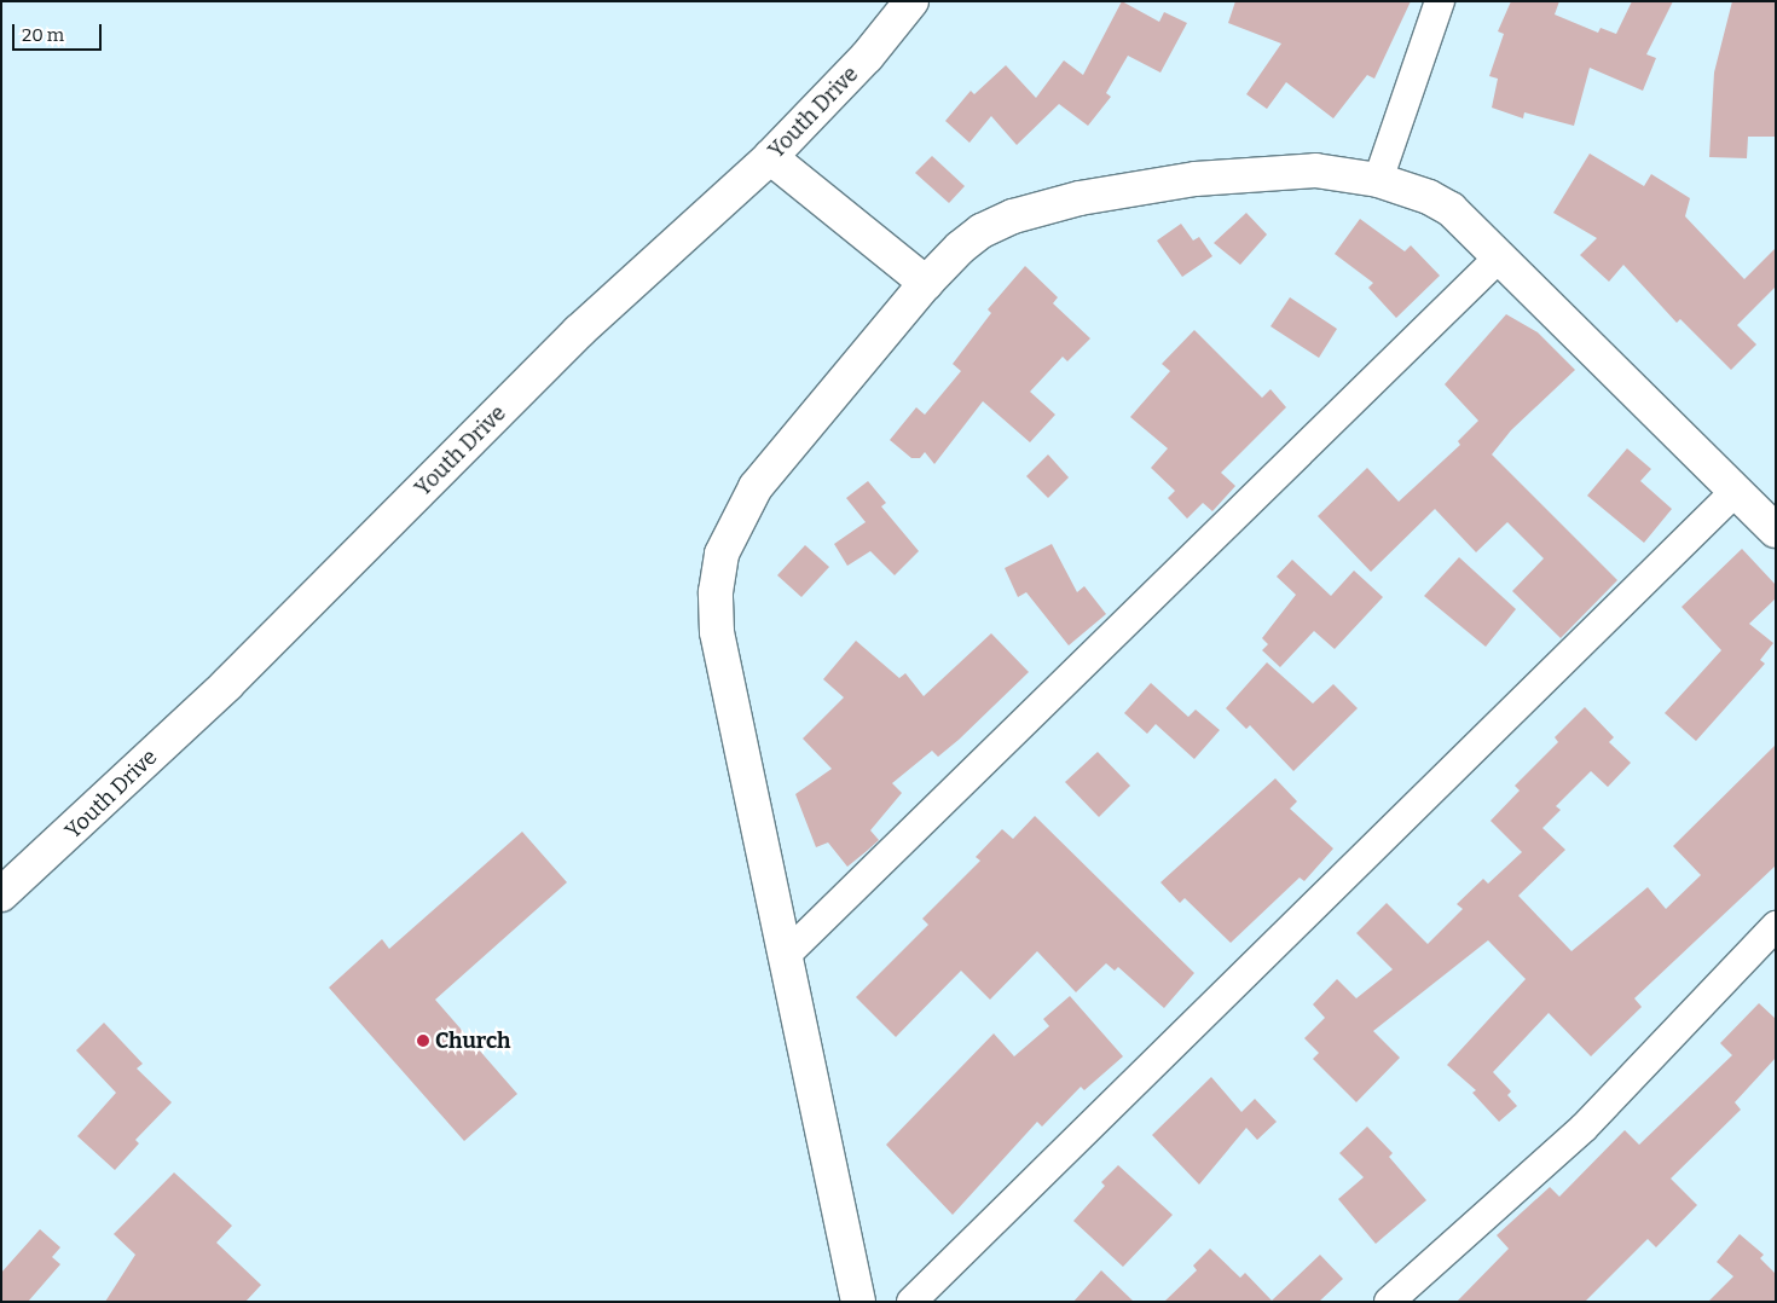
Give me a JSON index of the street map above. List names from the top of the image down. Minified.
{"streets":{"street":["Youth Drive"]},"places":["Church"],"scale_bar":"20 m"}
